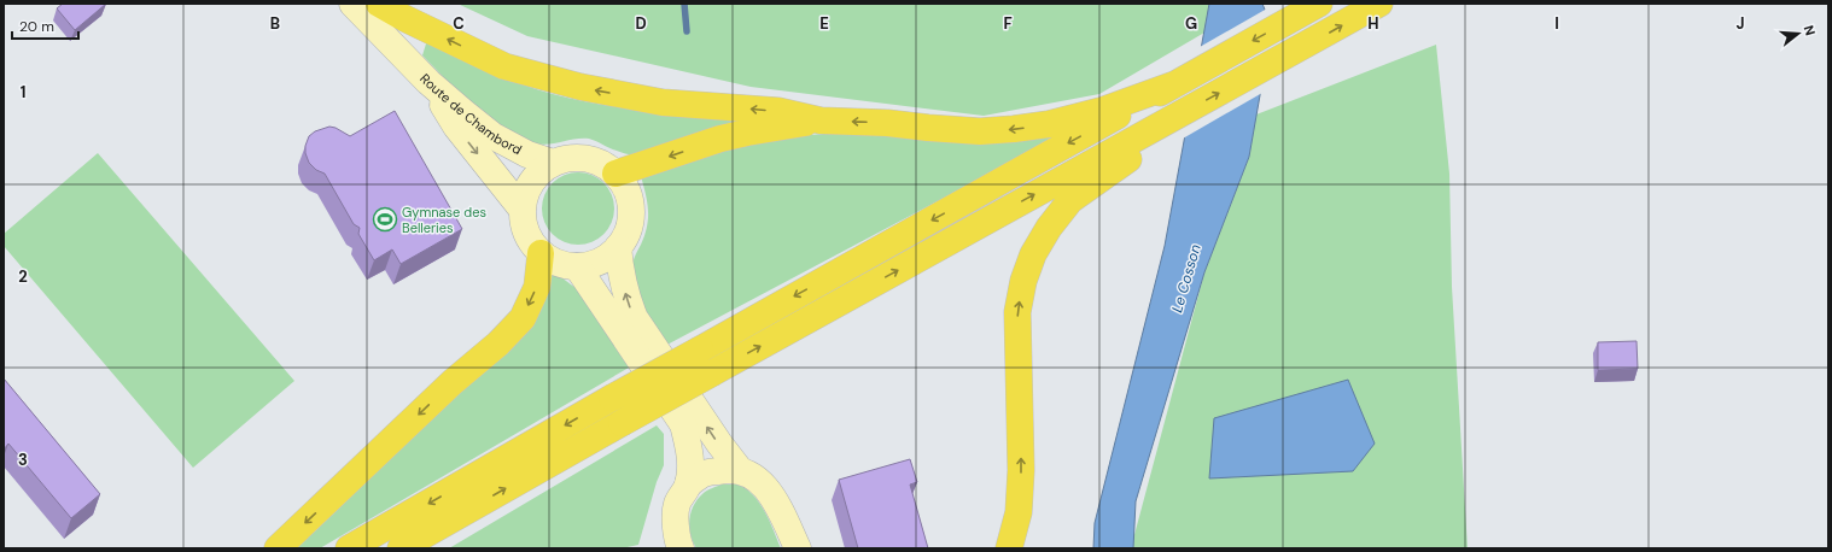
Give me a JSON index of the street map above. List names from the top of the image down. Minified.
{"streets":{"main road":["Route de Chambord"]},"water":["Le Cosson"],"places":{"sports":["Gymnase des Belleries"]},"scale_bar":"20 m","north":"right","grid":{"columns":["B","C","D","E","F","G","H","I","J"],"rows":["1","2","3"]}}
